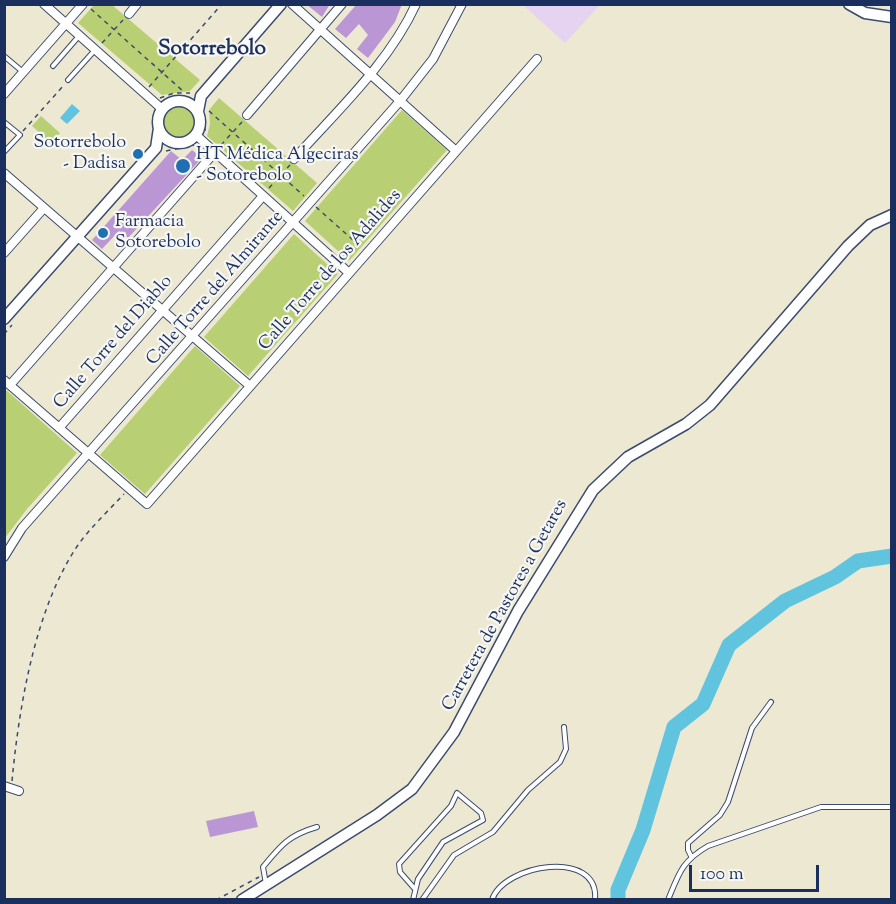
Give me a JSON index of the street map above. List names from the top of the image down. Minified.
{"streets":{"main road":["Carretera de Pastores a Getares"],"street":["Calle Torre de los Adalides","Calle Torre del Almirante","Calle Torre del Diablo"]},"districts":["Sotorrebolo"],"places":["Sotorrebolo - Dadisa","HT Médica Algeciras - Sotorebolo","Farmacia Sotorebolo"],"scale_bar":"100 m"}
